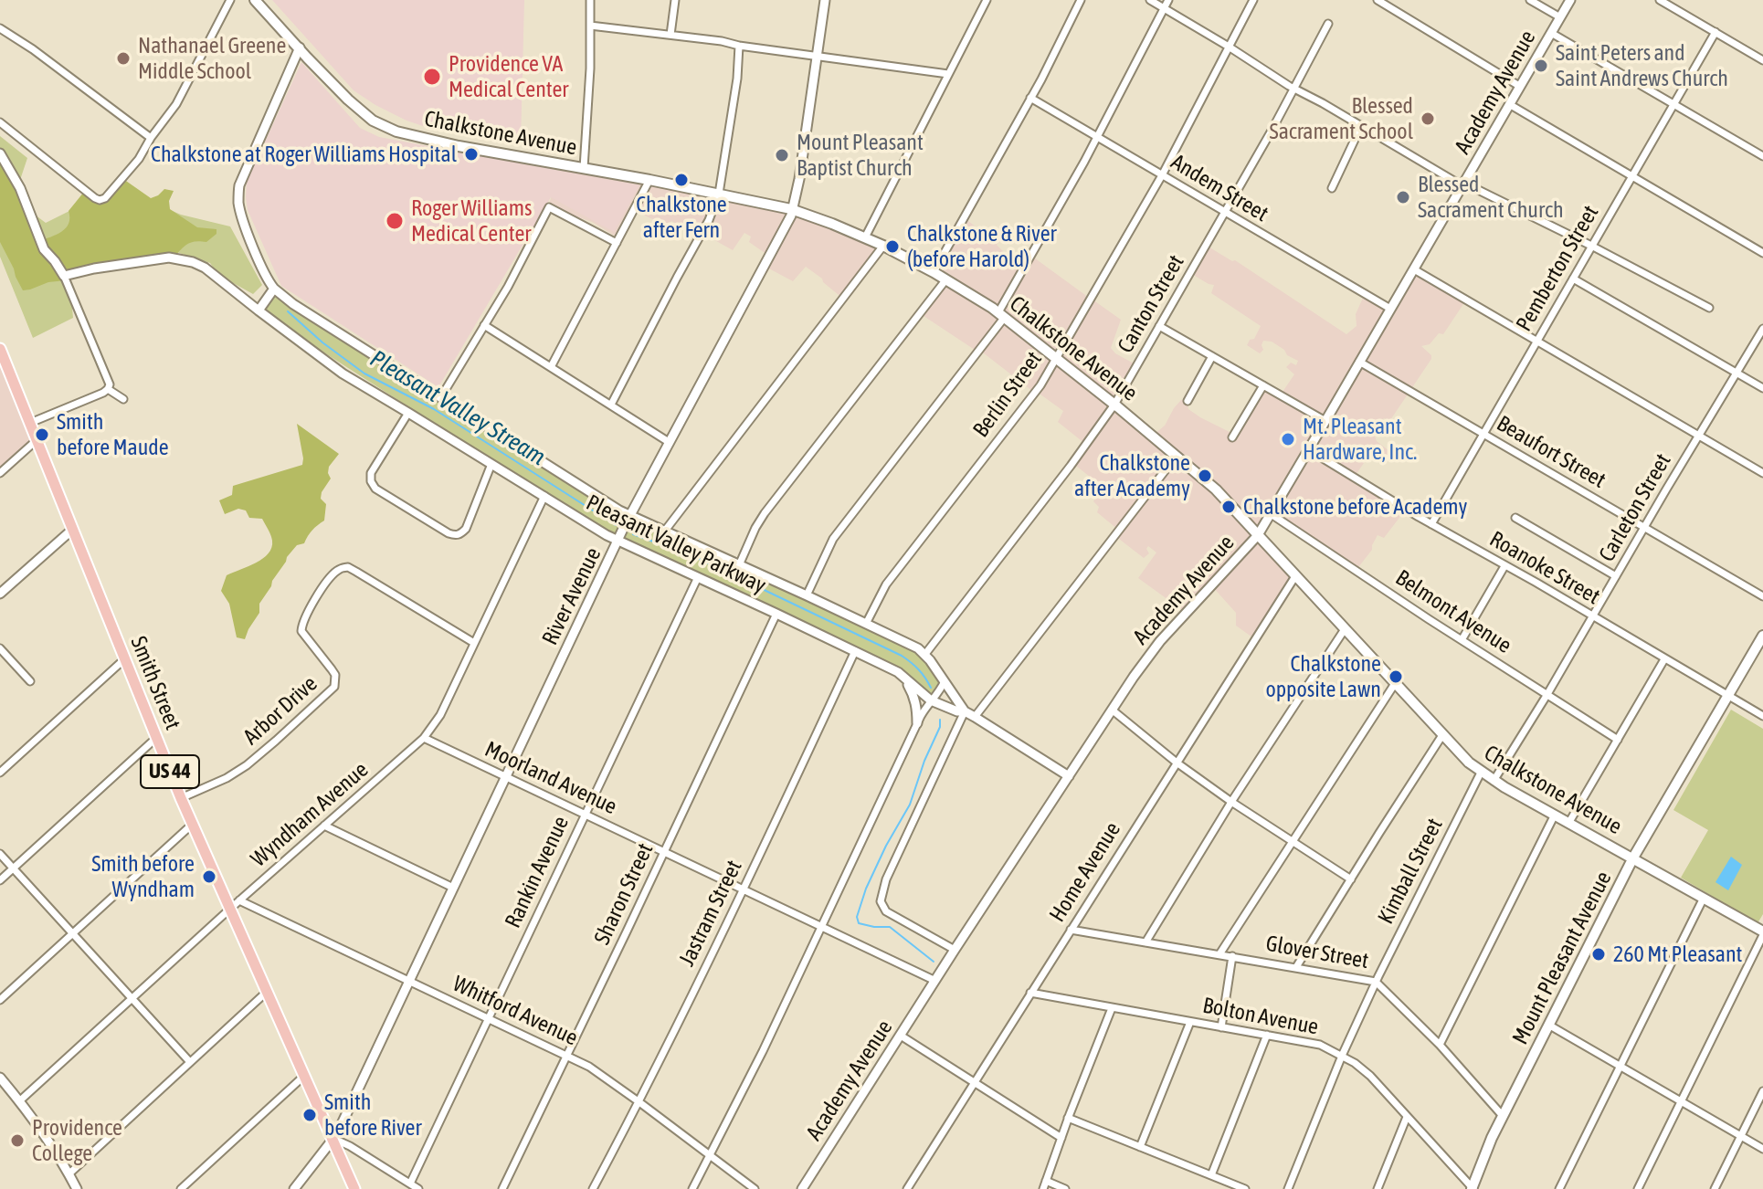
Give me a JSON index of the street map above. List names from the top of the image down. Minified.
{"streets":{"main road":["Chalkstone Avenue","Smith Street","US 44","Mount Pleasant Avenue"],"street":["Academy Avenue","Andem Street","Pemberton Street","Canton Street","Berlin Street","Beaufort Street","Carleton Street","Pleasant Valley Parkway","Roanoke Street","River Avenue","Belmont Avenue","Arbor Drive","Moorland Avenue","Wyndham Avenue","Kimball Street","Rankin Avenue","Home Avenue","Sharon Street","Jastram Street","Glover Street","Whitford Avenue","Bolton Avenue"]},"crossings":[["Academy Avenue","Chalkstone Avenue"],["Academy Avenue","Andem Street"],["Academy Avenue","Beaufort Street"],["Academy Avenue","Roanoke Street"],["Academy Avenue","Belmont Avenue"],["Chalkstone Avenue","Canton Street"],["Chalkstone Avenue","Berlin Street"],["Chalkstone Avenue","Carleton Street"],["Chalkstone Avenue","River Avenue"],["Chalkstone Avenue","Kimball Street"],["Chalkstone Avenue","Home Avenue"],["Chalkstone Avenue","Mount Pleasant Avenue"],["Andem Street","Canton Street"],["Andem Street","Berlin Street"],["Pemberton Street","Beaufort Street"],["Pemberton Street","Roanoke Street"],["Canton Street","Pleasant Valley Parkway"],["Berlin Street","Pleasant Valley Parkway"],["Beaufort Street","Carleton Street"],["Carleton Street","Roanoke Street"],["Carleton Street","Belmont Avenue"],["Pleasant Valley Parkway","River Avenue"],["Pleasant Valley Parkway","Wyndham Avenue"],["Pleasant Valley Parkway","Rankin Avenue"],["Pleasant Valley Parkway","Sharon Street"],["Pleasant Valley Parkway","Jastram Street"],["Roanoke Street","Mount Pleasant Avenue"],["River Avenue","Smith Street"],["River Avenue","Moorland Avenue"],["River Avenue","Whitford Avenue"],["Smith Street","Arbor Drive"],["Smith Street","Wyndham Avenue"],["Arbor Drive","Wyndham Avenue"],["Moorland Avenue","Wyndham Avenue"],["Moorland Avenue","Rankin Avenue"],["Moorland Avenue","Sharon Street"],["Moorland Avenue","Jastram Street"],["Wyndham Avenue","Whitford Avenue"],["Kimball Street","Glover Street"],["Kimball Street","Bolton Avenue"],["Rankin Avenue","Whitford Avenue"],["Home Avenue","Glover Street"],["Home Avenue","Bolton Avenue"],["Sharon Street","Whitford Avenue"],["Jastram Street","Whitford Avenue"],["Glover Street","Mount Pleasant Avenue"],["Mount Pleasant Avenue","Bolton Avenue"]],"water":["Pleasant Valley Stream"],"places":["Nathanael Greene Middle School","Saint Peters and Saint Andrews Church","Providence VA Medical Center","Blessed Sacrament School","Chalkstone at Roger Williams Hospital","Mount Pleasant Baptist Church","Chalkstone after Fern","Blessed Sacrament Church","Roger Williams Medical Center","Chalkstone & River (before Harold)","Smith before Maude","Mt. Pleasant Hardware, Inc.","Chalkstone after Academy","Chalkstone before Academy","Chalkstone opposite Lawn","Smith before Wyndham","260 Mt Pleasant","Smith before River","Providence College"]}
